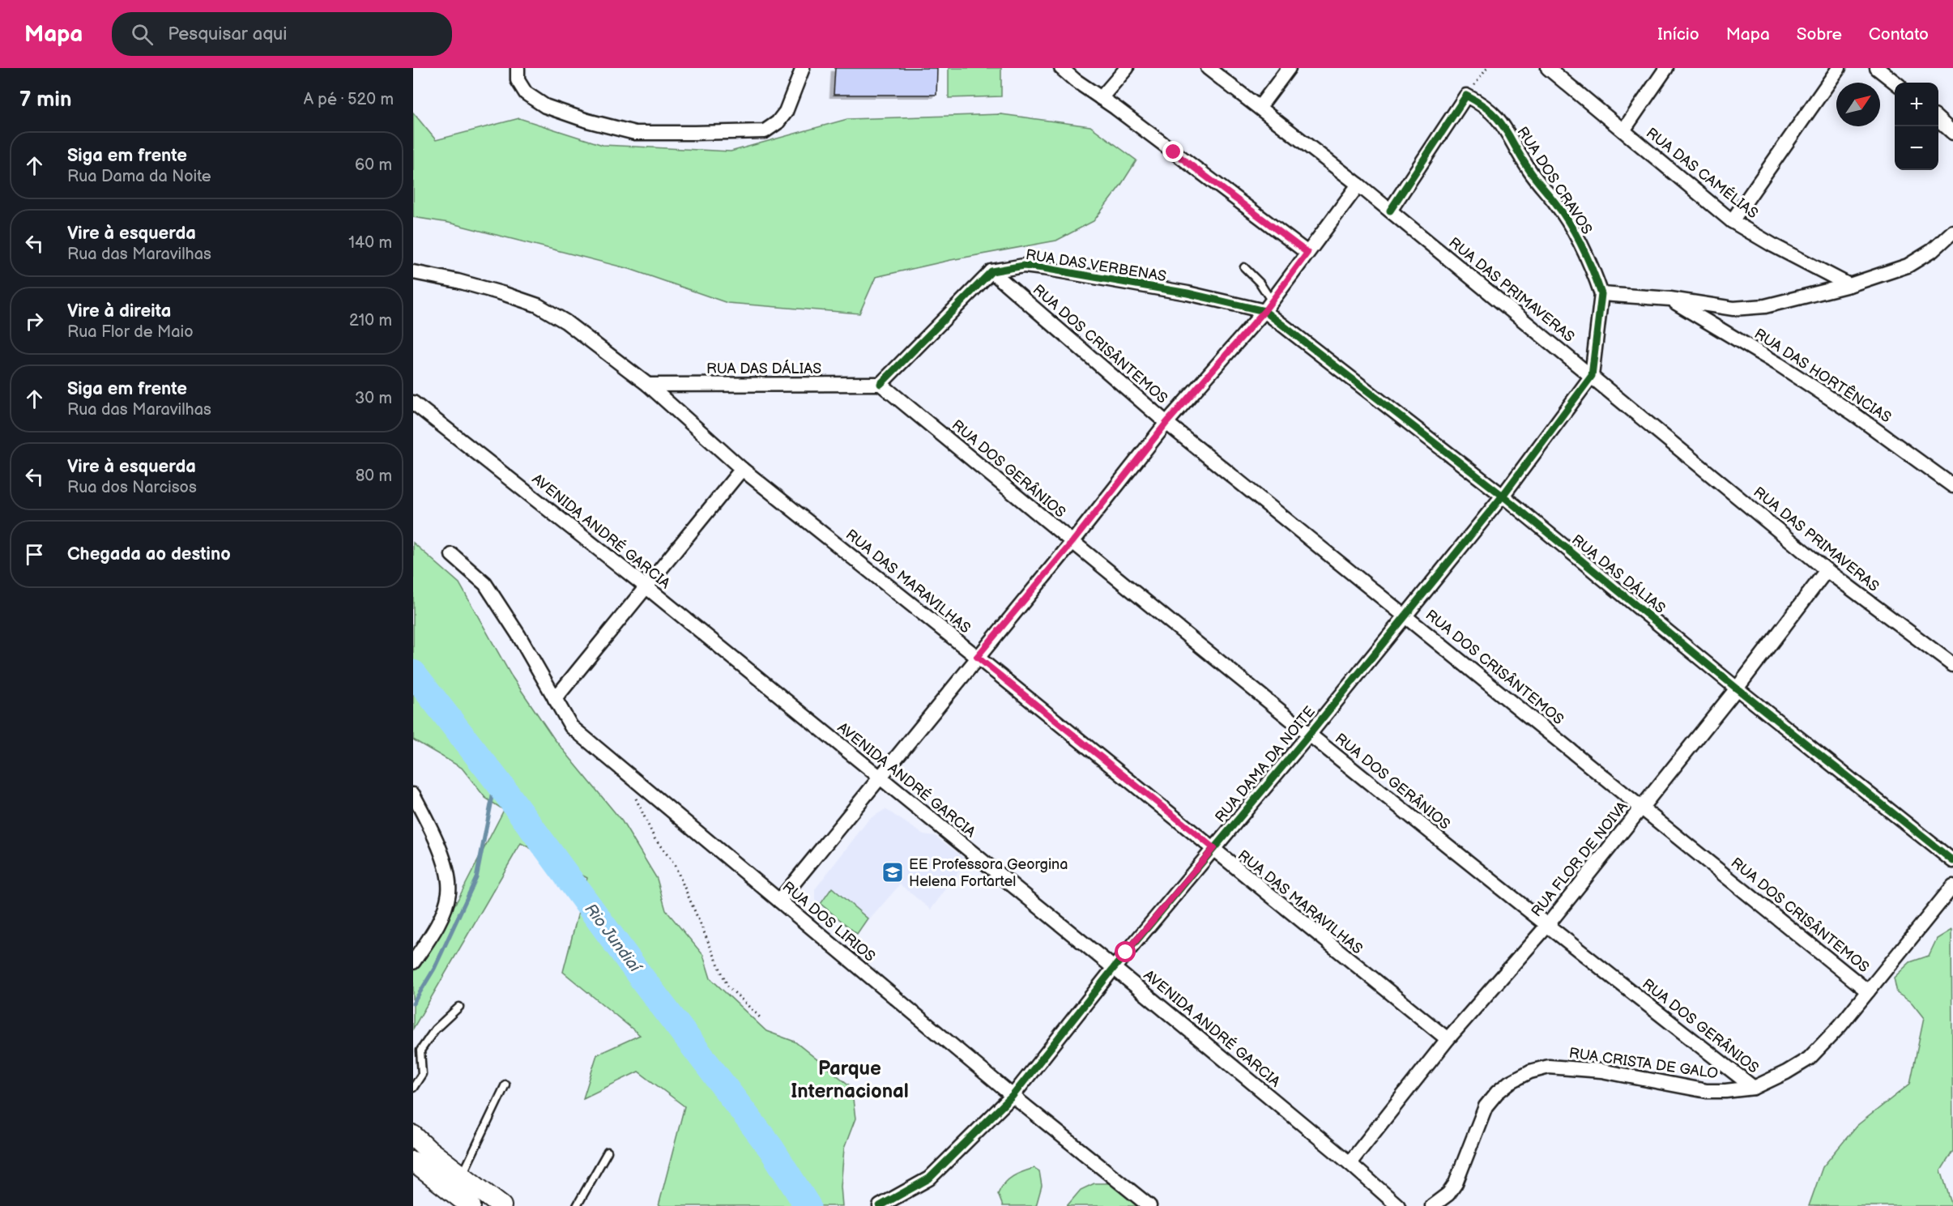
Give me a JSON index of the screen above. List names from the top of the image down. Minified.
{"streets":{"street":["RUA DAS CAMÉLIAS","RUA DOS CRAVOS","RUA DAS VERBENAS","RUA DAS PRIMAVERAS","RUA DOS CRISÂNTEMOS","RUA DAS DÁLIAS","RUA DAS HORTÊNCIAS","RUA DOS GERÂNIOS","AVENIDA ANDRÉ GARCIA","RUA DAS MARAVILHAS","RUA DAMA DA NOITE","RUA FLOR DE NOIVA","RUA DOS LIRIOS","RUA CRISTA DE GALO"]},"crossings":[["RUA DOS CRAVOS","RUA DAMA DA NOITE"],["RUA DAS VERBENAS","RUA DOS CRISÂNTEMOS"],["RUA DAS VERBENAS","RUA DAS DÁLIAS"],["RUA DAS PRIMAVERAS","RUA DAMA DA NOITE"],["RUA DAS PRIMAVERAS","RUA FLOR DE NOIVA"],["RUA DOS CRISÂNTEMOS","RUA DAMA DA NOITE"],["RUA DOS CRISÂNTEMOS","RUA FLOR DE NOIVA"],["RUA DOS CRISÂNTEMOS","RUA CRISTA DE GALO"],["RUA DAS DÁLIAS","RUA DOS GERÂNIOS"],["RUA DAS DÁLIAS","RUA DAS MARAVILHAS"],["RUA DAS DÁLIAS","RUA DAMA DA NOITE"],["RUA DAS DÁLIAS","RUA FLOR DE NOIVA"],["RUA DOS GERÂNIOS","RUA DAMA DA NOITE"],["RUA DOS GERÂNIOS","RUA FLOR DE NOIVA"],["RUA DOS GERÂNIOS","RUA CRISTA DE GALO"],["AVENIDA ANDRÉ GARCIA","RUA DAMA DA NOITE"],["AVENIDA ANDRÉ GARCIA","RUA FLOR DE NOIVA"],["RUA DAS MARAVILHAS","RUA DAMA DA NOITE"],["RUA DAS MARAVILHAS","RUA FLOR DE NOIVA"],["RUA DAMA DA NOITE","RUA DOS LIRIOS"]],"districts":["Parque Internacional"],"water":["Rio Jundiaí"],"places":{"school or university":["EE Professora Georgina Helena Fortartel"]},"north":"top right","page":{"header":"Mapa","search":"Pesquisar aqui","nav":["Início","Mapa","Sobre","Contato"],"heading":["7 min","A pé · 520 m"],"map_buttons":["+","−"],"list":[["Siga em frente","Rua Dama da Noite","60 m"],["Vire à esquerda","Rua das Maravilhas","140 m"],["Vire à direita","Rua Flor de Maio","210 m"],["Siga em frente","Rua das Maravilhas","30 m"],["Vire à esquerda","Rua dos Narcisos","80 m"],"Chegada ao destino"]}}
